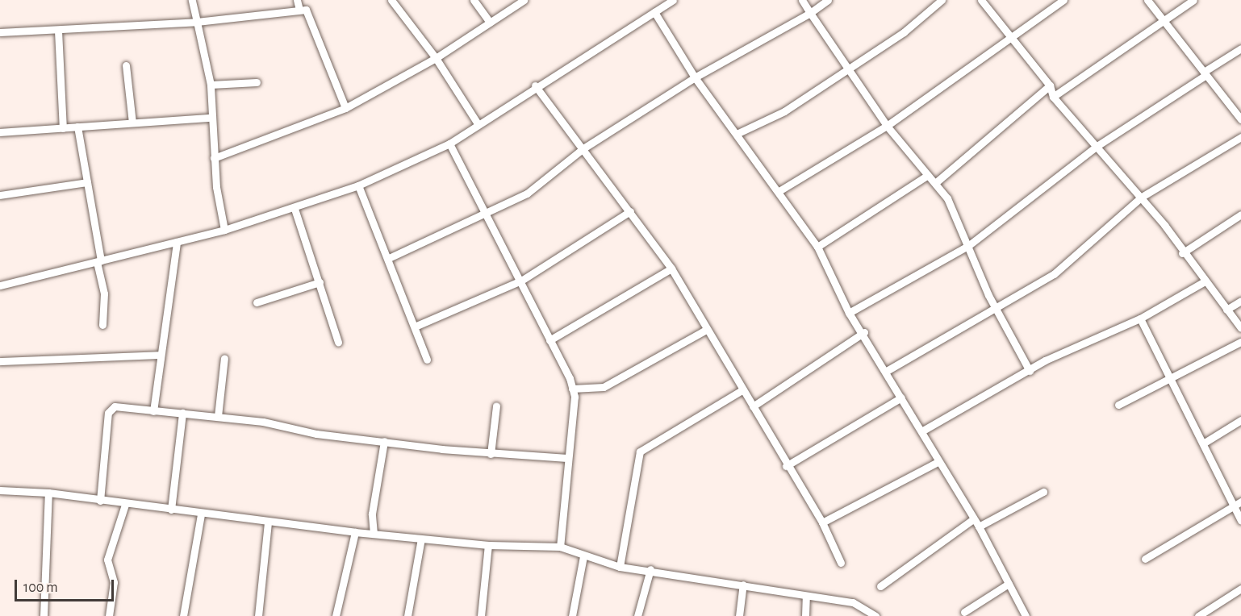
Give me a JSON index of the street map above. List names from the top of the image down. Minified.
{"scale_bar":"100 m"}
